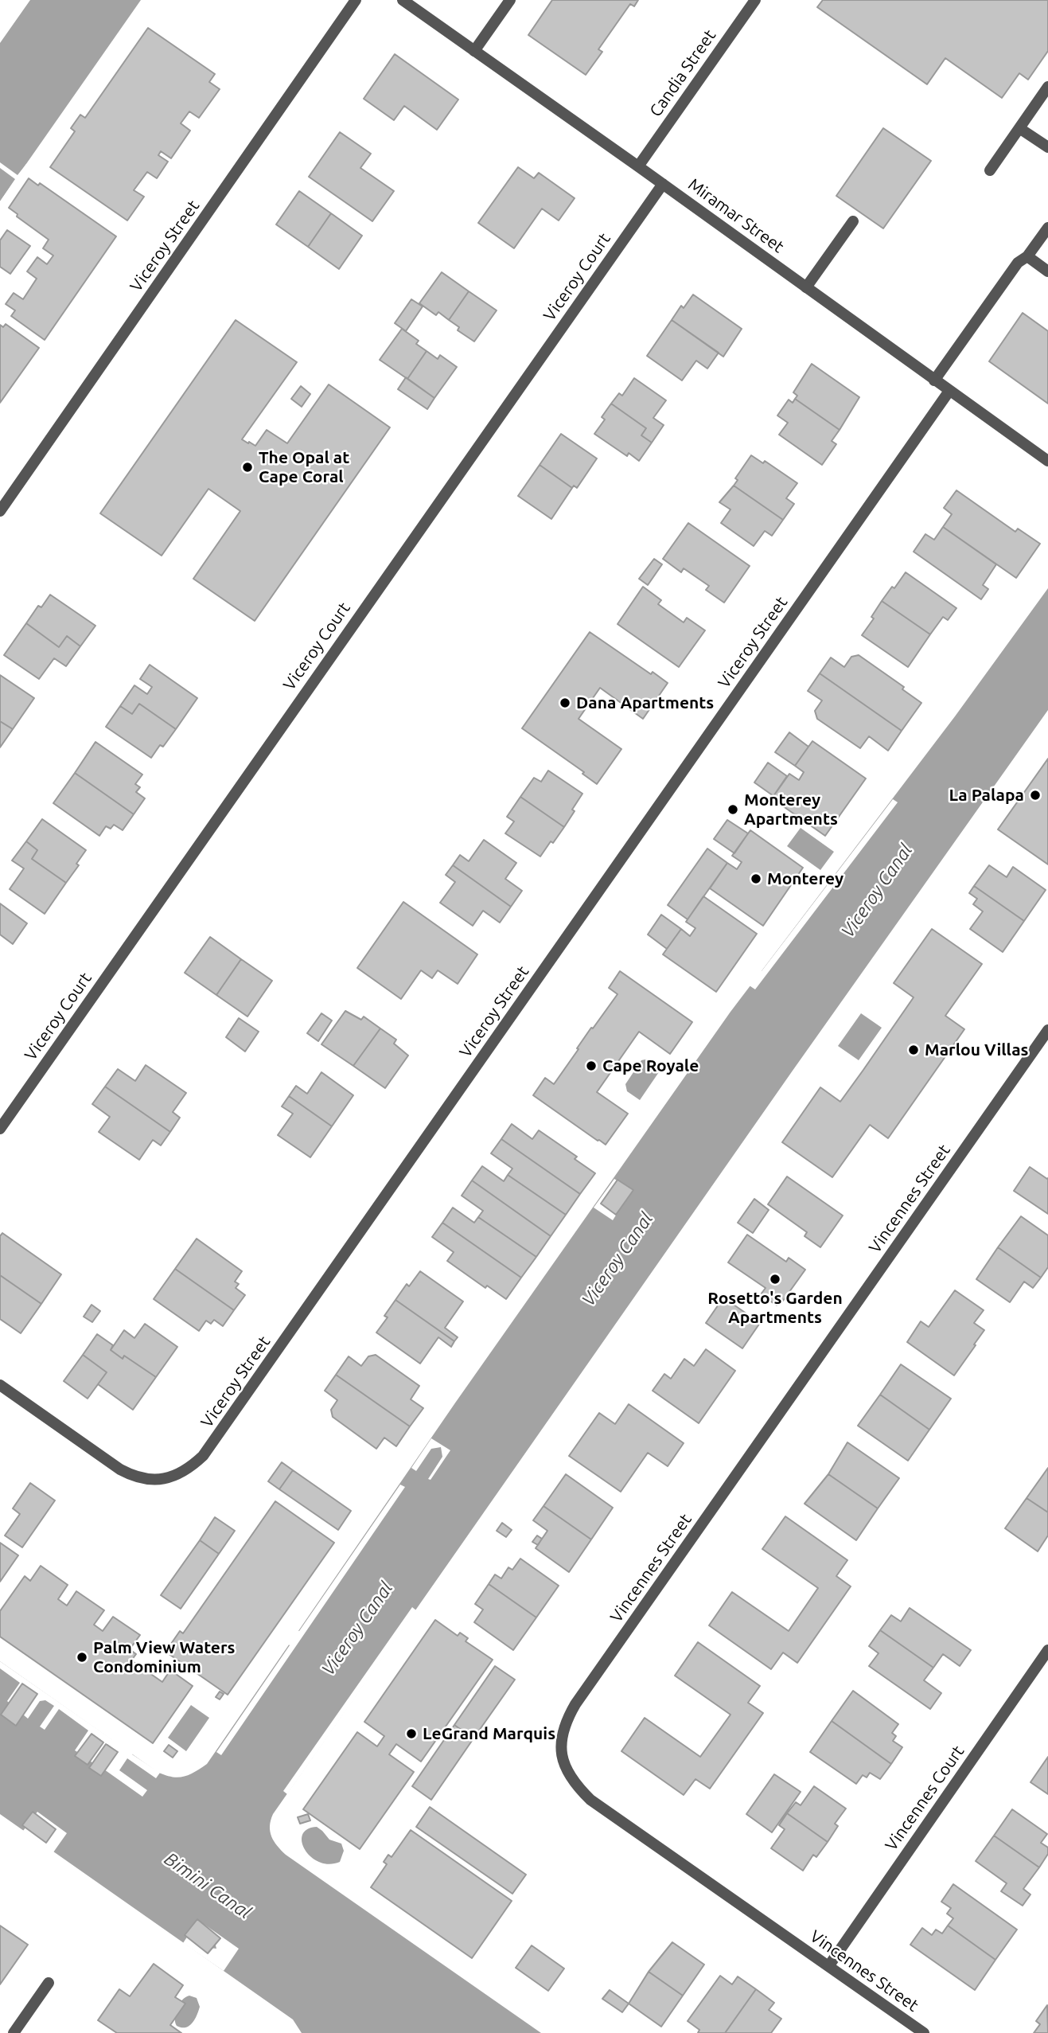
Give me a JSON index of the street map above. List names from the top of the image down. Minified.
{"streets":{"street":["Candia Street","Miramar Street","Viceroy Street","Viceroy Court","Vincennes Street","Vincennes Court"]},"crossings":[["Candia Street","Miramar Street"],["Miramar Street","Viceroy Street"],["Miramar Street","Viceroy Court"],["Vincennes Street","Vincennes Court"]],"water":["Viceroy Canal","Bimini Canal"],"places":["The Opal at Cape Coral","Dana Apartments","La Palapa","Monterey Apartments","Monterey","Marlou Villas","Cape Royale","Rosetto's Garden Apartments","Palm View Waters Condominium","LeGrand Marquis"]}
